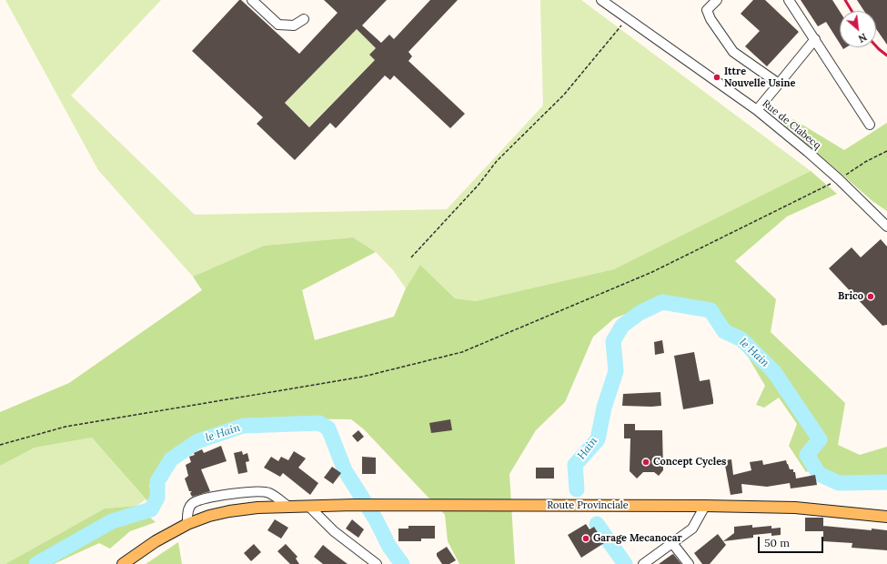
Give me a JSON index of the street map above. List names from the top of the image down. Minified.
{"streets":{"main road":["Route Provinciale"],"street":["Rue de Clabecq"]},"water":["le Hain","Hain"],"places":["Ittre Nouvelle Usine","Brico","Concept Cycles","Garage Mecanocar"],"scale_bar":"50 m","north":"bottom right"}
